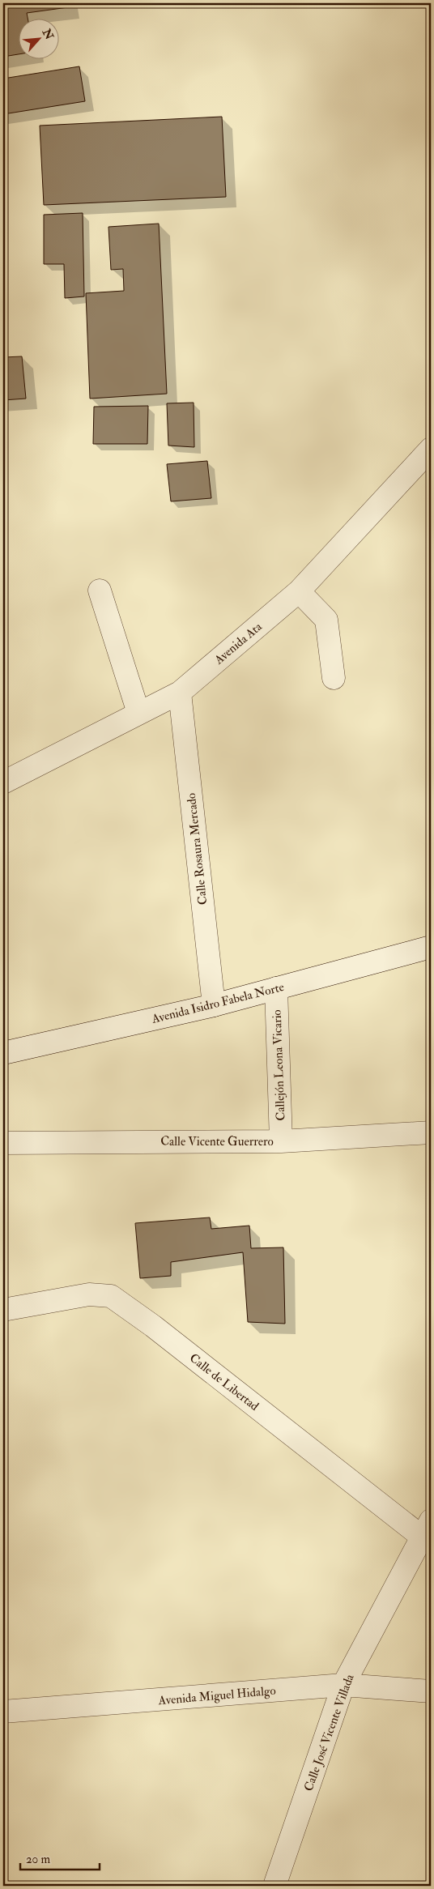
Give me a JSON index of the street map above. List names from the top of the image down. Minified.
{"streets":{"street":["Avenida Ata","Calle Rosaura Mercado","Avenida Isidro Fabela Norte","Callejón Leona Vicario","Calle Vicente Guerrero","Calle de Libertad","Avenida Miguel Hidalgo","Calle José Vicente Villada"]},"crossings":[["Avenida Ata","Calle Rosaura Mercado"],["Calle Rosaura Mercado","Avenida Isidro Fabela Norte"],["Avenida Isidro Fabela Norte","Callejón Leona Vicario"],["Callejón Leona Vicario","Calle Vicente Guerrero"],["Calle de Libertad","Calle José Vicente Villada"],["Avenida Miguel Hidalgo","Calle José Vicente Villada"]],"scale_bar":"20 m","north":"top right"}
